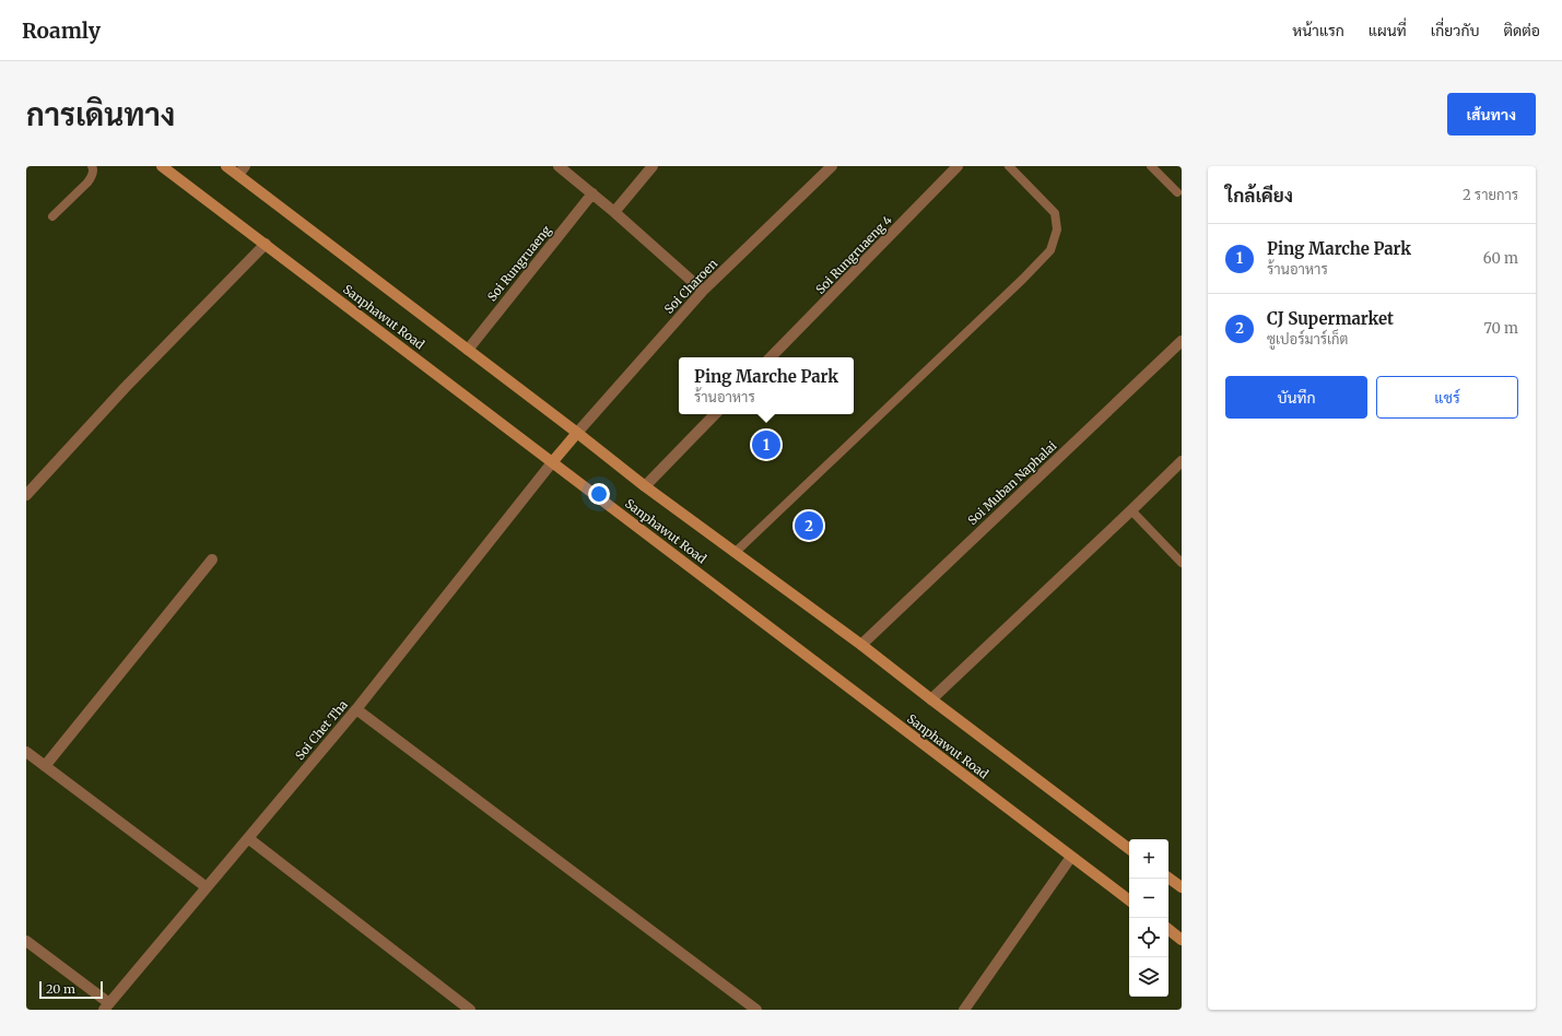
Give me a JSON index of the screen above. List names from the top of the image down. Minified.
{"streets":{"main road":["Sanphawut Road"],"street":["Soi Rungruaeng 4","Soi Rungruaeng","Soi Charoen","Soi Muban Naphalai","Soi Chet Tha"]},"crossings":[["Soi Rungruaeng","Sanphawut Road"],["Soi Charoen","Sanphawut Road"],["Sanphawut Road","Soi Muban Naphalai"],["Sanphawut Road","Soi Chet Tha"]],"scale_bar":"20 m","page":{"header":"Roamly","nav":["หน้าแรก","แผนที่","เกี่ยวกับ","ติดต่อ"],"title":"การเดินทาง","buttons":["เส้นทาง",["บันทึก","แชร์"]],"heading":["ใกล้เคียง","2 รายการ"],"list":[{"mark":"1","name":"Ping Marche Park","note":"ร้านอาหาร","value":"60 m"},{"mark":"2","name":"CJ Supermarket","note":"ซูเปอร์มาร์เก็ต","value":"70 m"}],"popup":["Ping Marche Park","ร้านอาหาร"],"pins":["1","2"],"map_buttons":["+","−"],"scale":"20 m"}}
